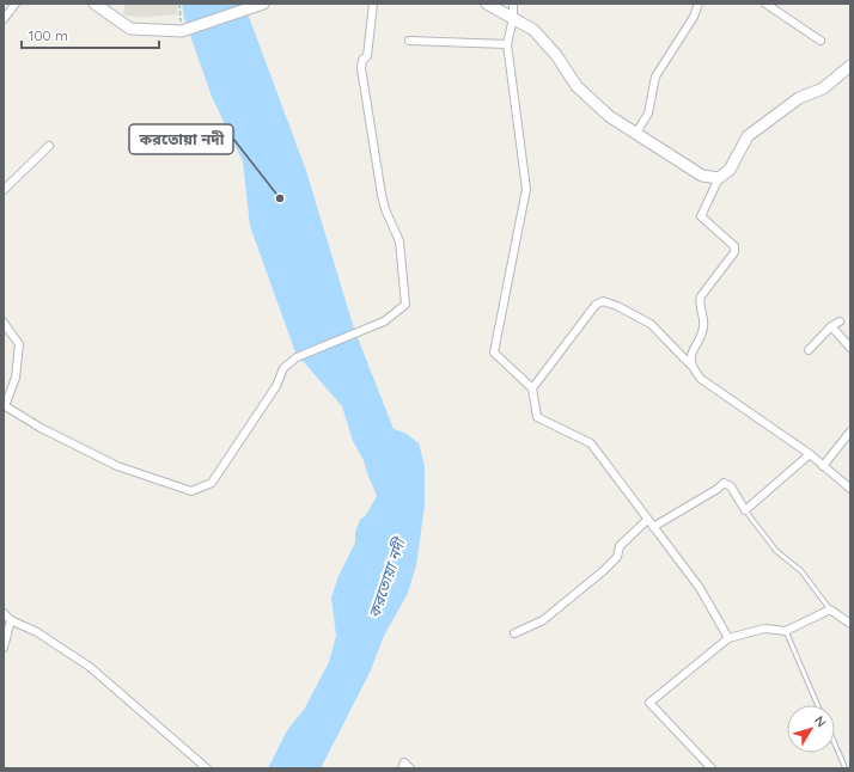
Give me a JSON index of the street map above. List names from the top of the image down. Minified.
{"water":["করতোয়া নদী"],"places":["করতোয়া নদী"],"scale_bar":"100 m","north":"top right"}
